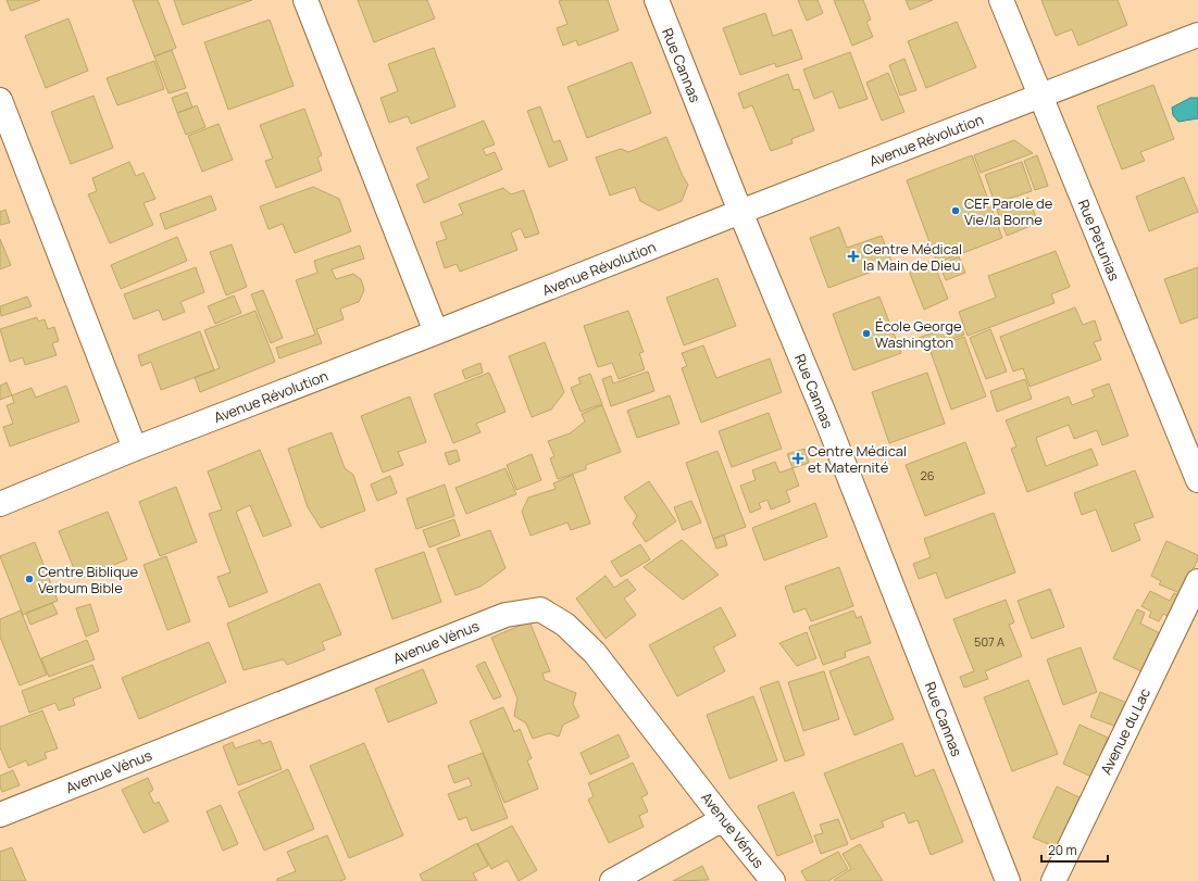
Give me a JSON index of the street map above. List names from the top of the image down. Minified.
{"streets":{"street":["Rue Cannas","Avenue Révolution","Rue Petunias","Avenue Vénus","Avenue du Lac"]},"crossings":[["Rue Cannas","Avenue Révolution"],["Avenue Révolution","Rue Petunias"]],"places":{"other":["CEF Parole de Vie/la Borne","École George Washington","Centre Biblique Verbum Bible"],"health":["Centre Médical la Main de Dieu","Centre Médical et Maternité"]},"house_numbers":["26","507 A"],"scale_bar":"20 m"}
